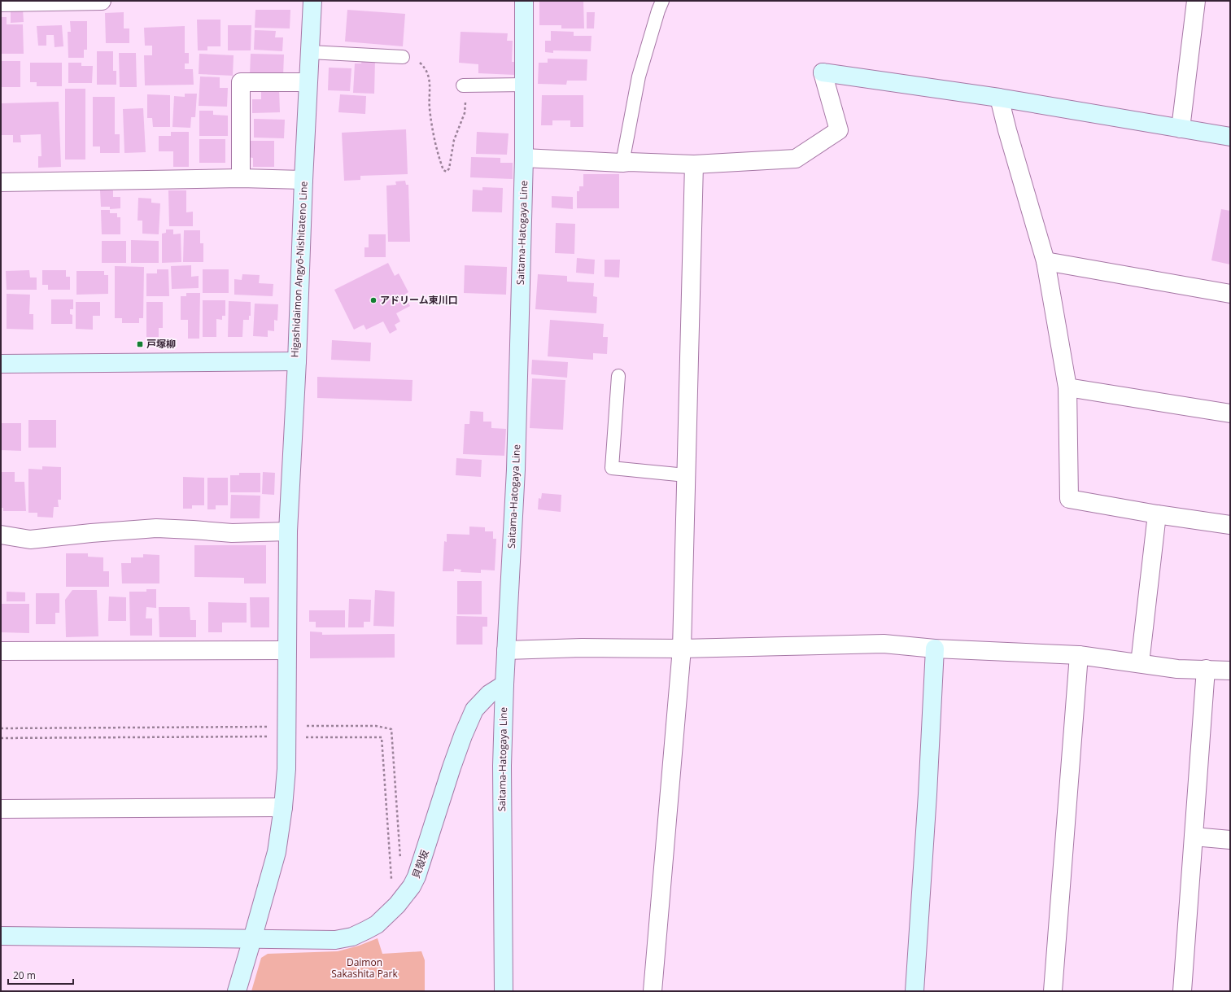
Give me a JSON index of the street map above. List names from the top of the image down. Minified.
{"streets":{"street":["Saitama-Hatogaya Line","Higashidaimon Angyō-Nishitateno Line","貝殻坂"]},"crossings":[["Saitama-Hatogaya Line","貝殻坂"]],"parks":["Daimon Sakashita Park"],"places":{"other":["アドリーム東川口"],"transit":["戸塚柳"]},"scale_bar":"20 m"}
